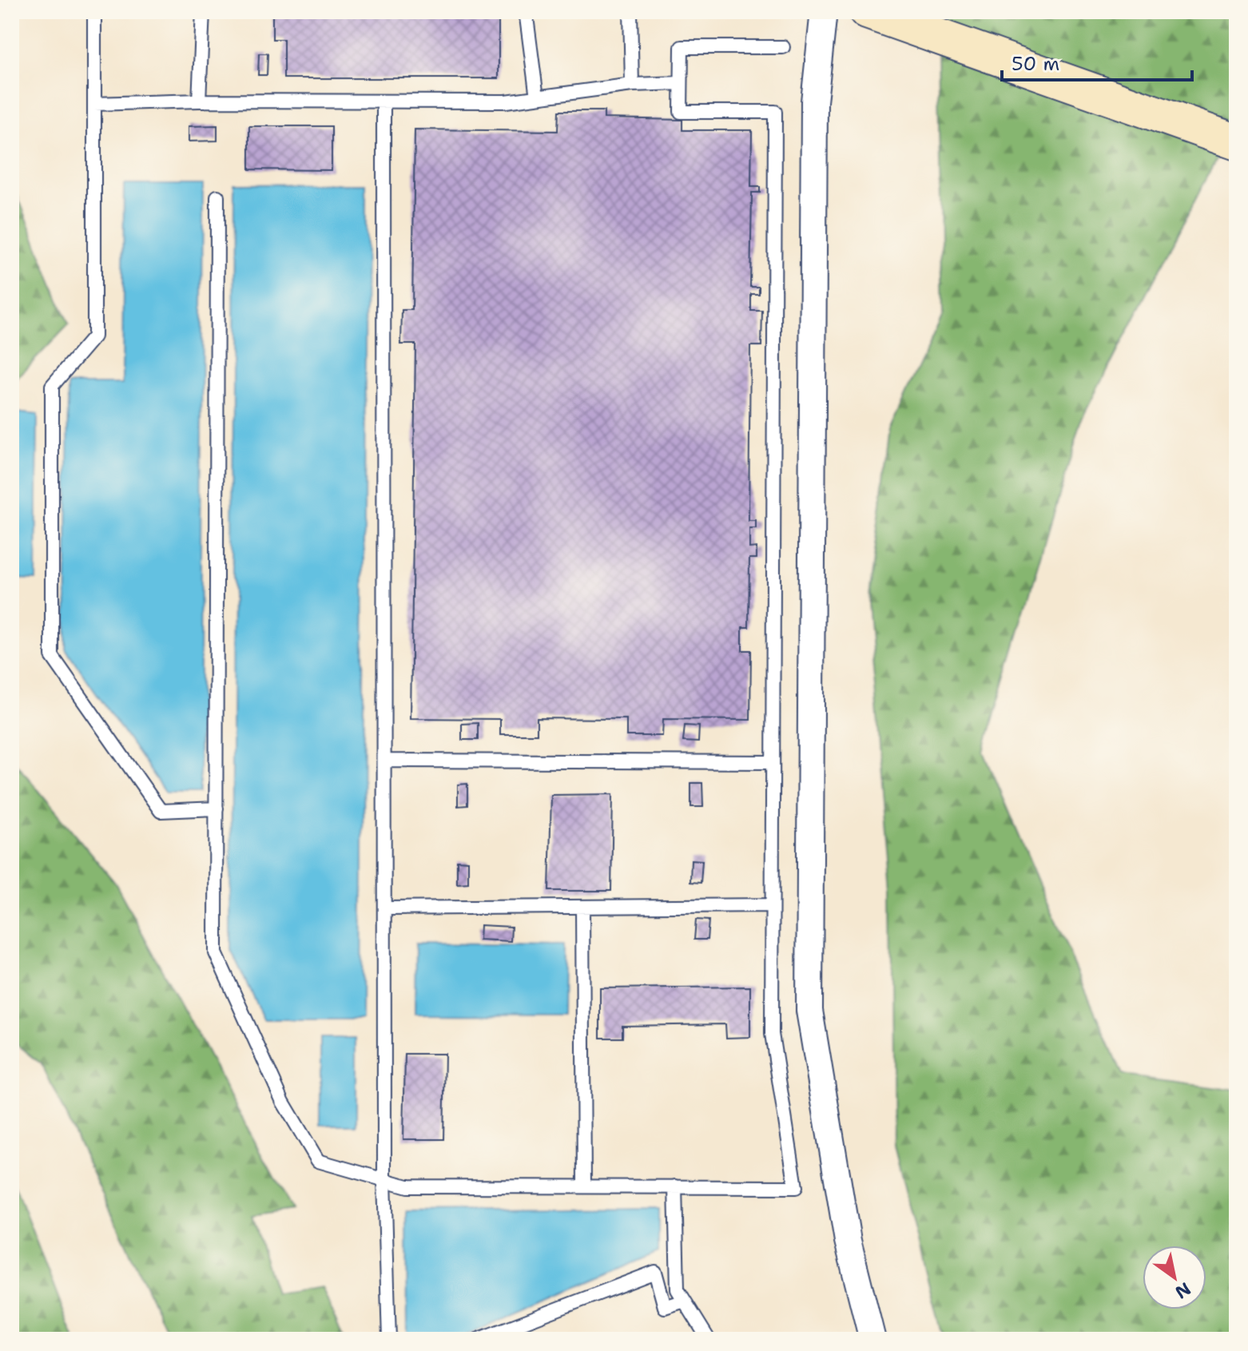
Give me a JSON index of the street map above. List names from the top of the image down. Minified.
{"scale_bar":"50 m","north":"bottom right"}
